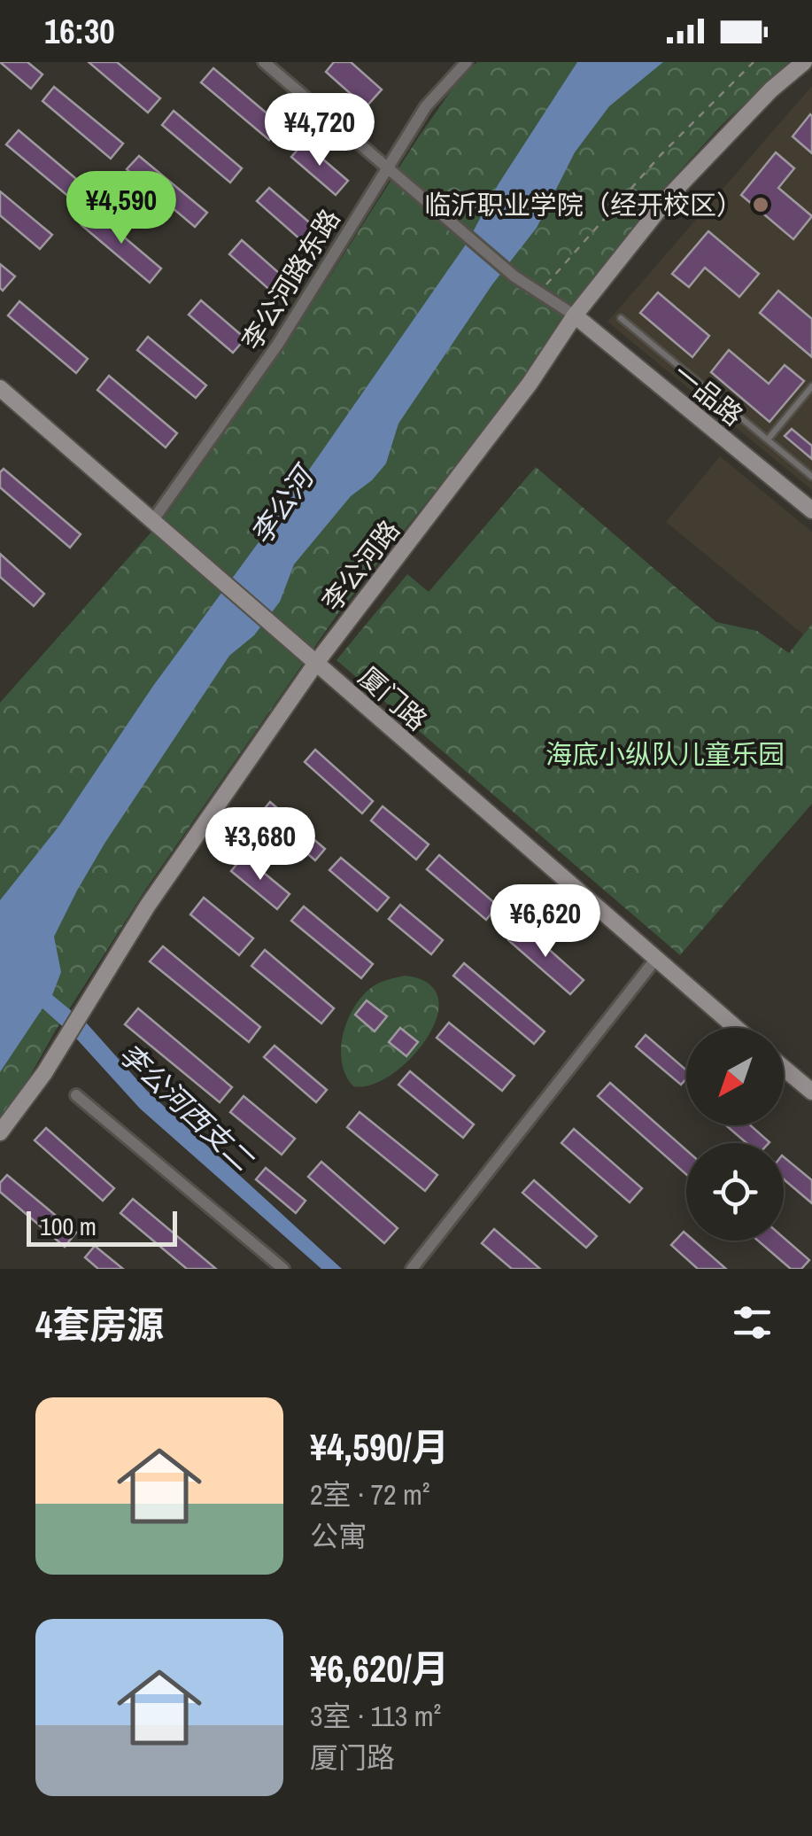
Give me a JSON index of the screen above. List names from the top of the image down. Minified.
{"streets":{"street":["李公河路东路","一品路","李公河路","厦门路"]},"crossings":[["李公河路东路","厦门路"],["一品路","李公河路"],["李公河路","厦门路"]],"water":["李公河","李公河西支二"],"parks":["海底小纵队儿童乐园"],"places":["临沂职业学院（经开校区）"],"scale_bar":"100 m","north":"bottom left","page":{"status":"16:30","price":["¥4,720","¥4,590","¥3,680","¥6,620"],"scale":"100 m","heading":"4套房源","list":[{"name":"¥4,590/月","note":"2室 · 72 m² · 公寓"},{"name":"¥6,620/月","note":"3室 · 113 m² · 厦门路"}]}}
